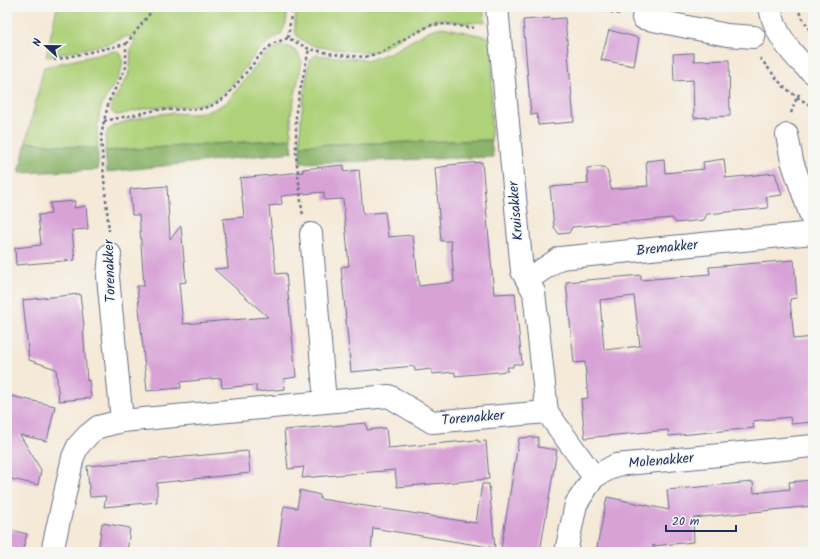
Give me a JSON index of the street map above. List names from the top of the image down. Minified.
{"streets":{"street":["Kruisakker","Bremakker","Torenakker","Molenakker"]},"crossings":[["Kruisakker","Bremakker"],["Kruisakker","Torenakker"]],"scale_bar":"20 m","north":"left"}
